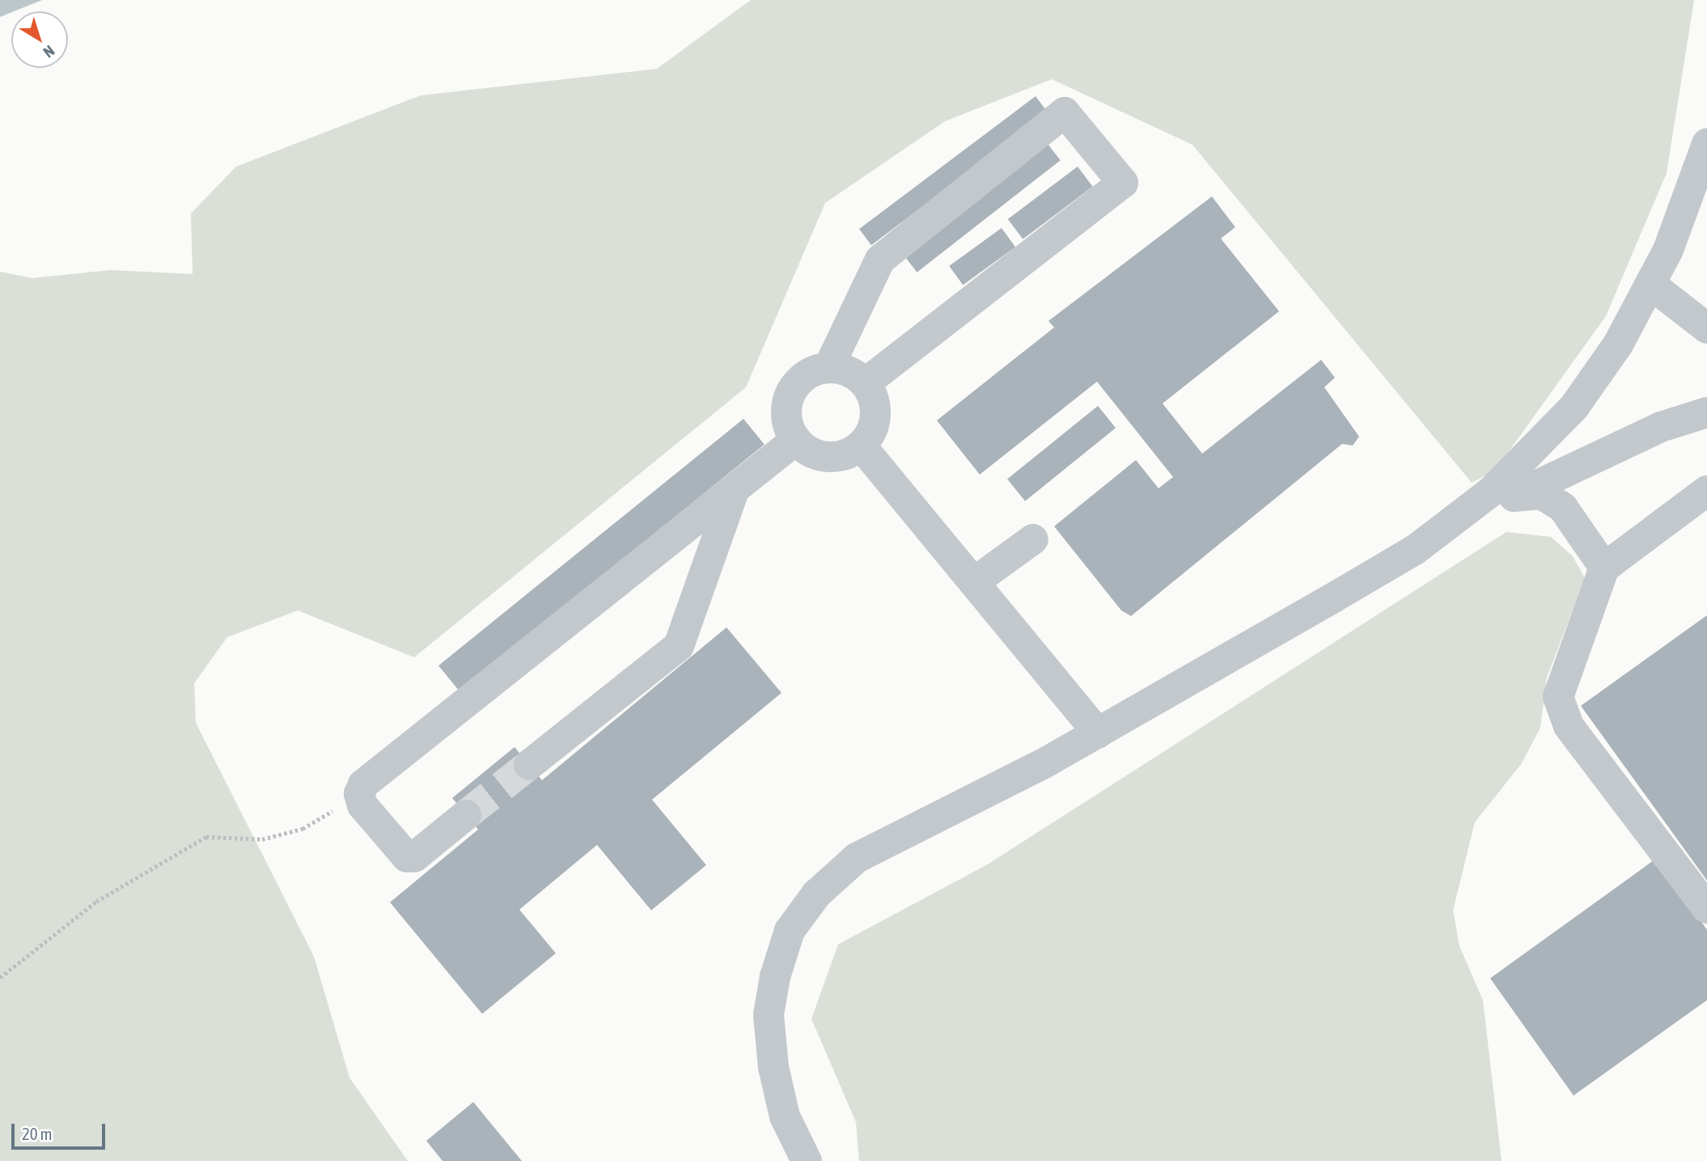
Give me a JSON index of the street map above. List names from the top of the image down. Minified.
{"scale_bar":"20 m","north":"bottom right"}
